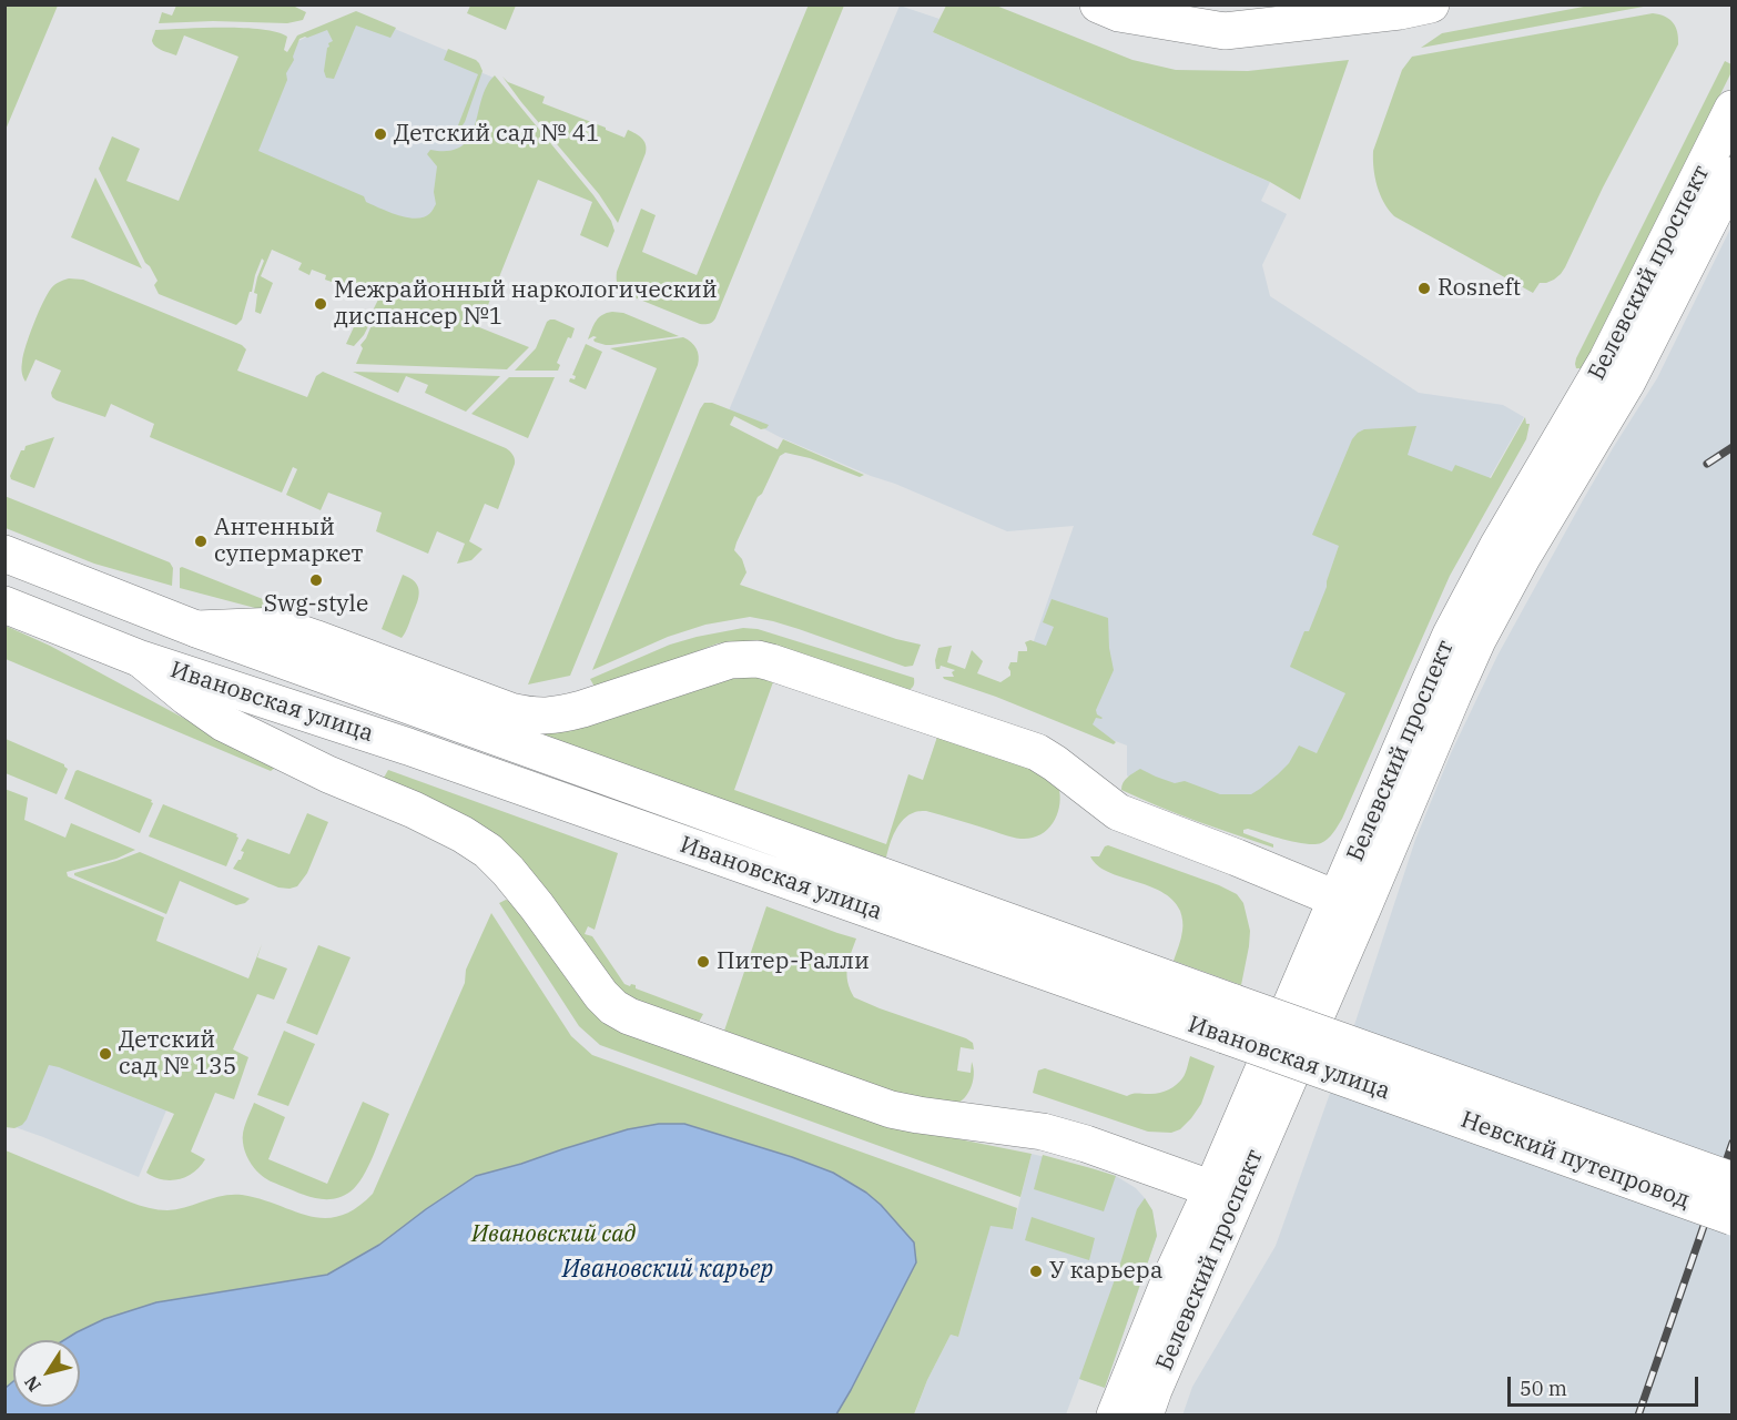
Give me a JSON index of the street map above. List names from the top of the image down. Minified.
{"streets":{"street":["Белевский проспект","Ивановская улица","Невский путепровод"]},"crossings":[["Белевский проспект","Ивановская улица"],["Ивановская улица","Невский путепровод"]],"water":["Ивановский карьер"],"parks":["Ивановский сад"],"places":["Детский сад № 41","Rosneft","Межрайонный наркологический диспансер №1","Антенный супермаркет","Swg-style","Питер-Ралли","Детский сад № 135","У карьера"],"scale_bar":"50 m","north":"bottom left"}
